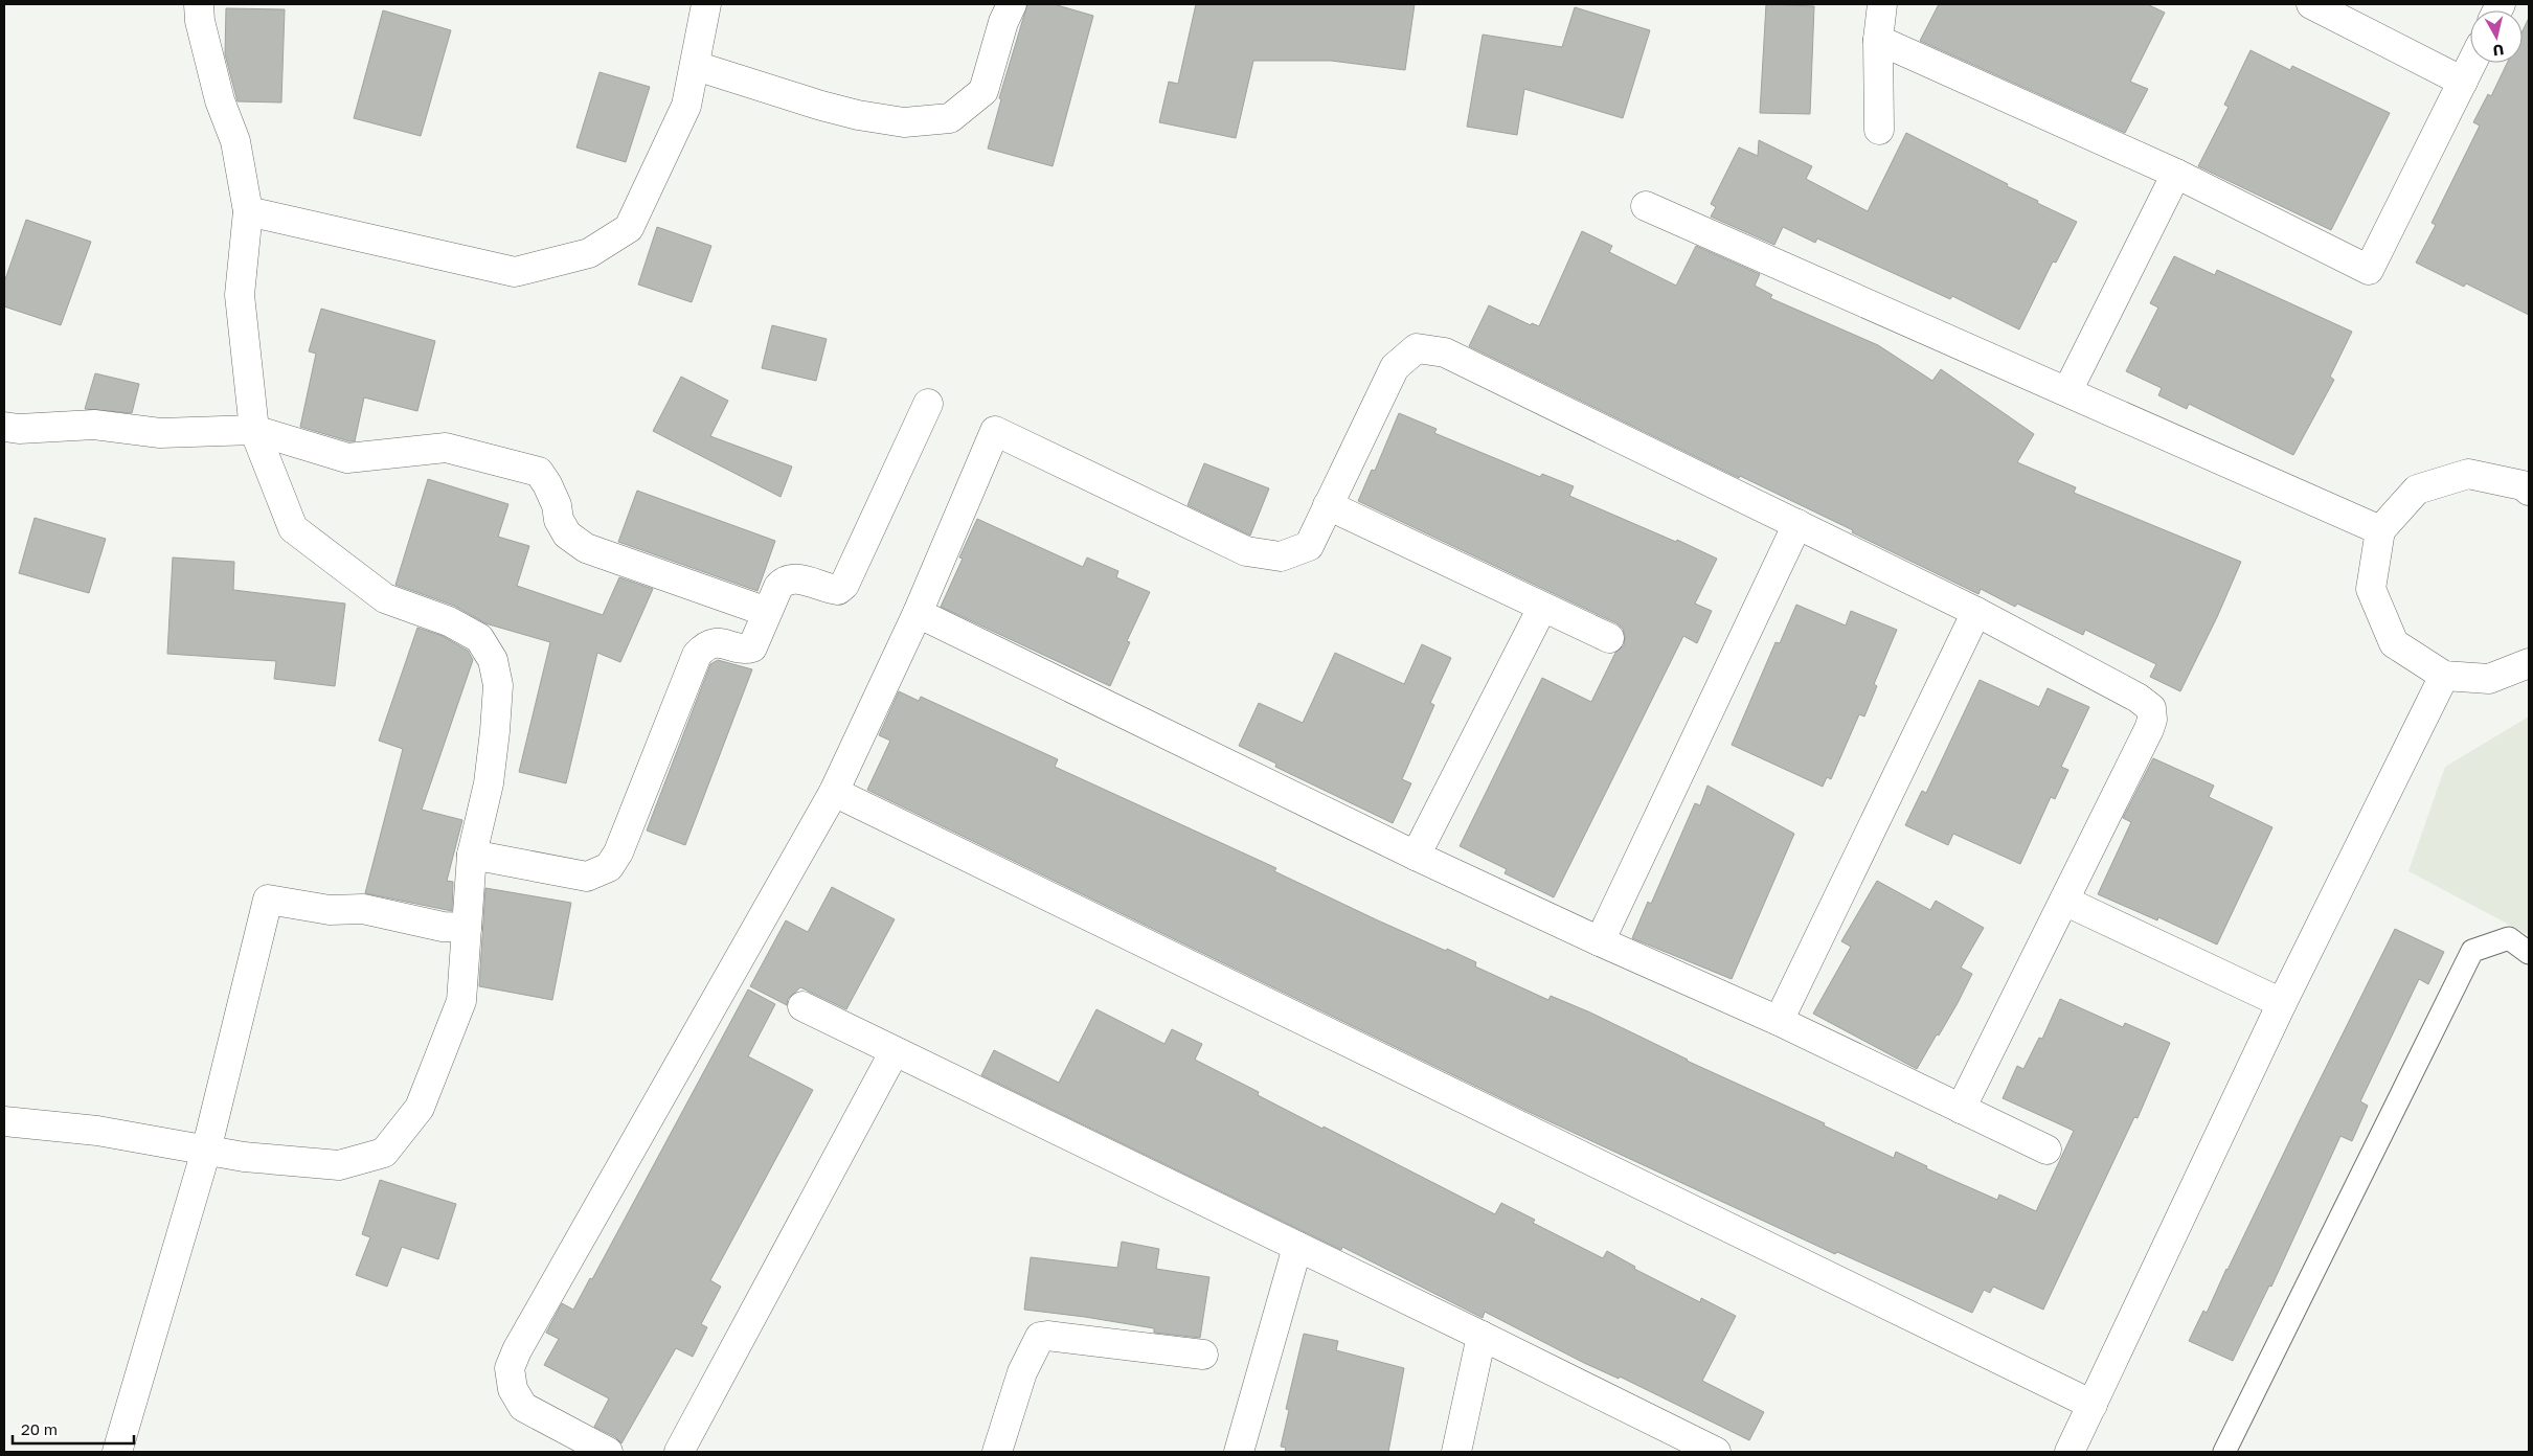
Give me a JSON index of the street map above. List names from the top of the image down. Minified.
{"scale_bar":"20 m","north":"bottom"}
